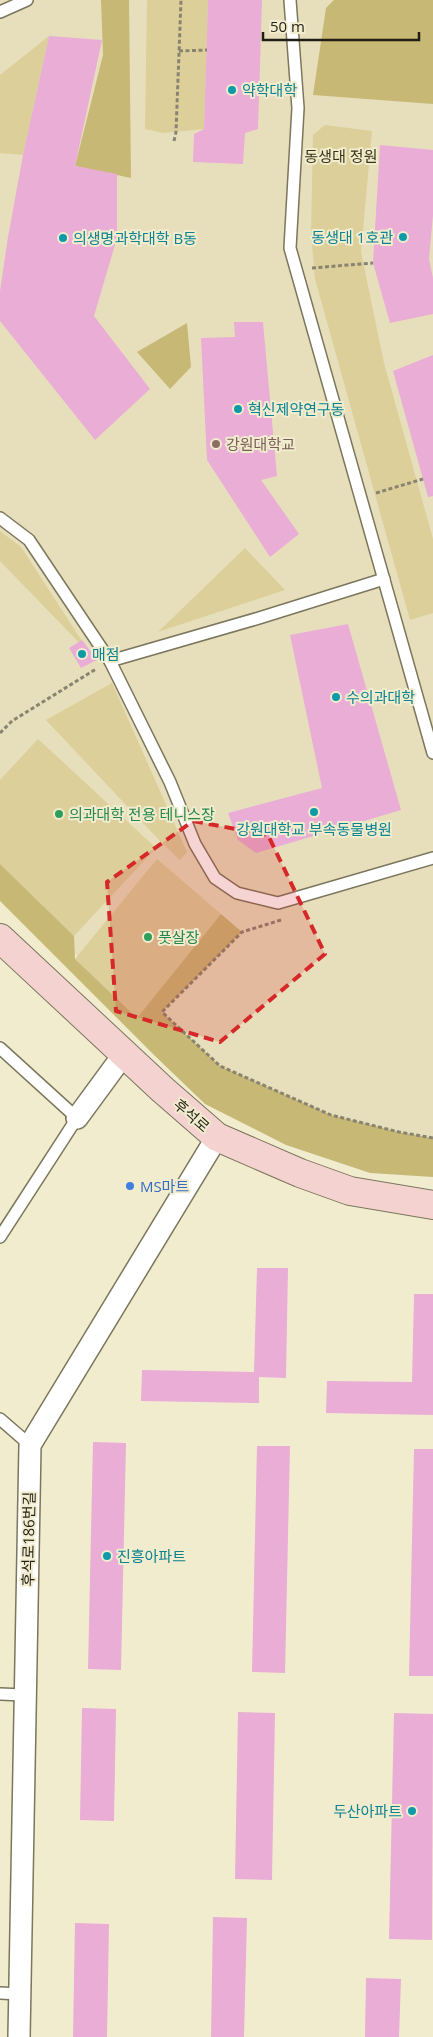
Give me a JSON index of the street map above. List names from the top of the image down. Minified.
{"streets":{"street":["후석로","후석로186번길"]},"crossings":[["후석로","후석로186번길"]],"parks":["동생대 정원"],"places":["약학대학","동생대 1호관","의생명과학대학 B동","혁신제약연구동","강원대학교","매점","수의과대학","강원대학교 부속동물병원","의과대학 전용 테니스장","풋살장","MS마트","진흥아파트","두산아파트"],"scale_bar":"50 m"}
